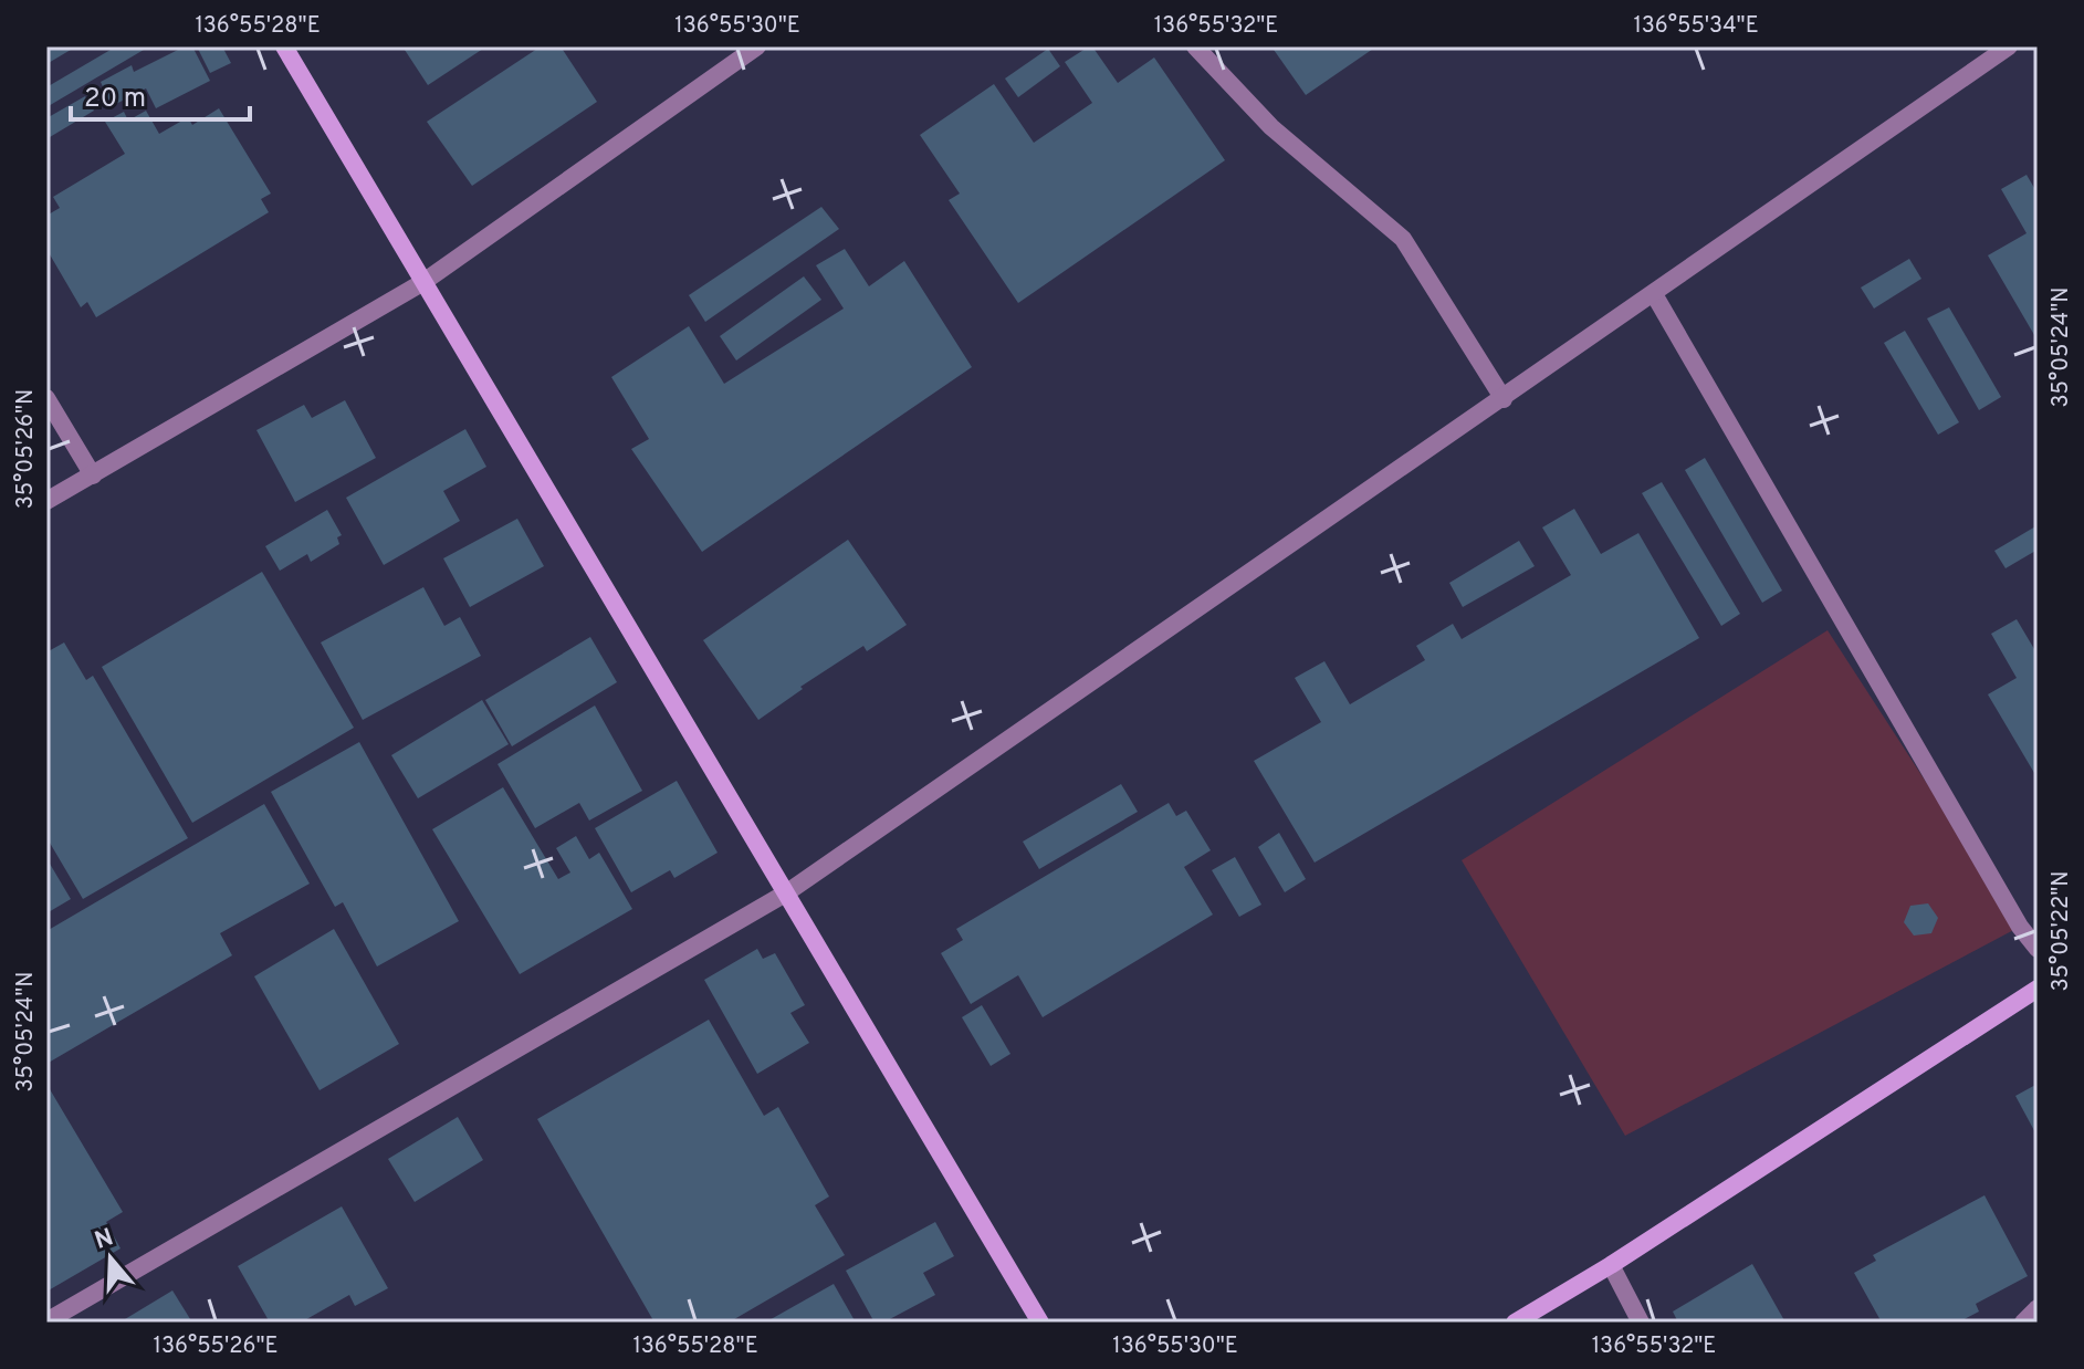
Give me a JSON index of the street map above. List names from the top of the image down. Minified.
{"scale_bar":"20 m","north":"top","coordinates":["136°55'28\"E","136°55'30\"E","136°55'32\"E","136°55'34\"E","35°05'24\"N","35°05'26\"N","35°05'22\"N","136°55'26\"E"]}
